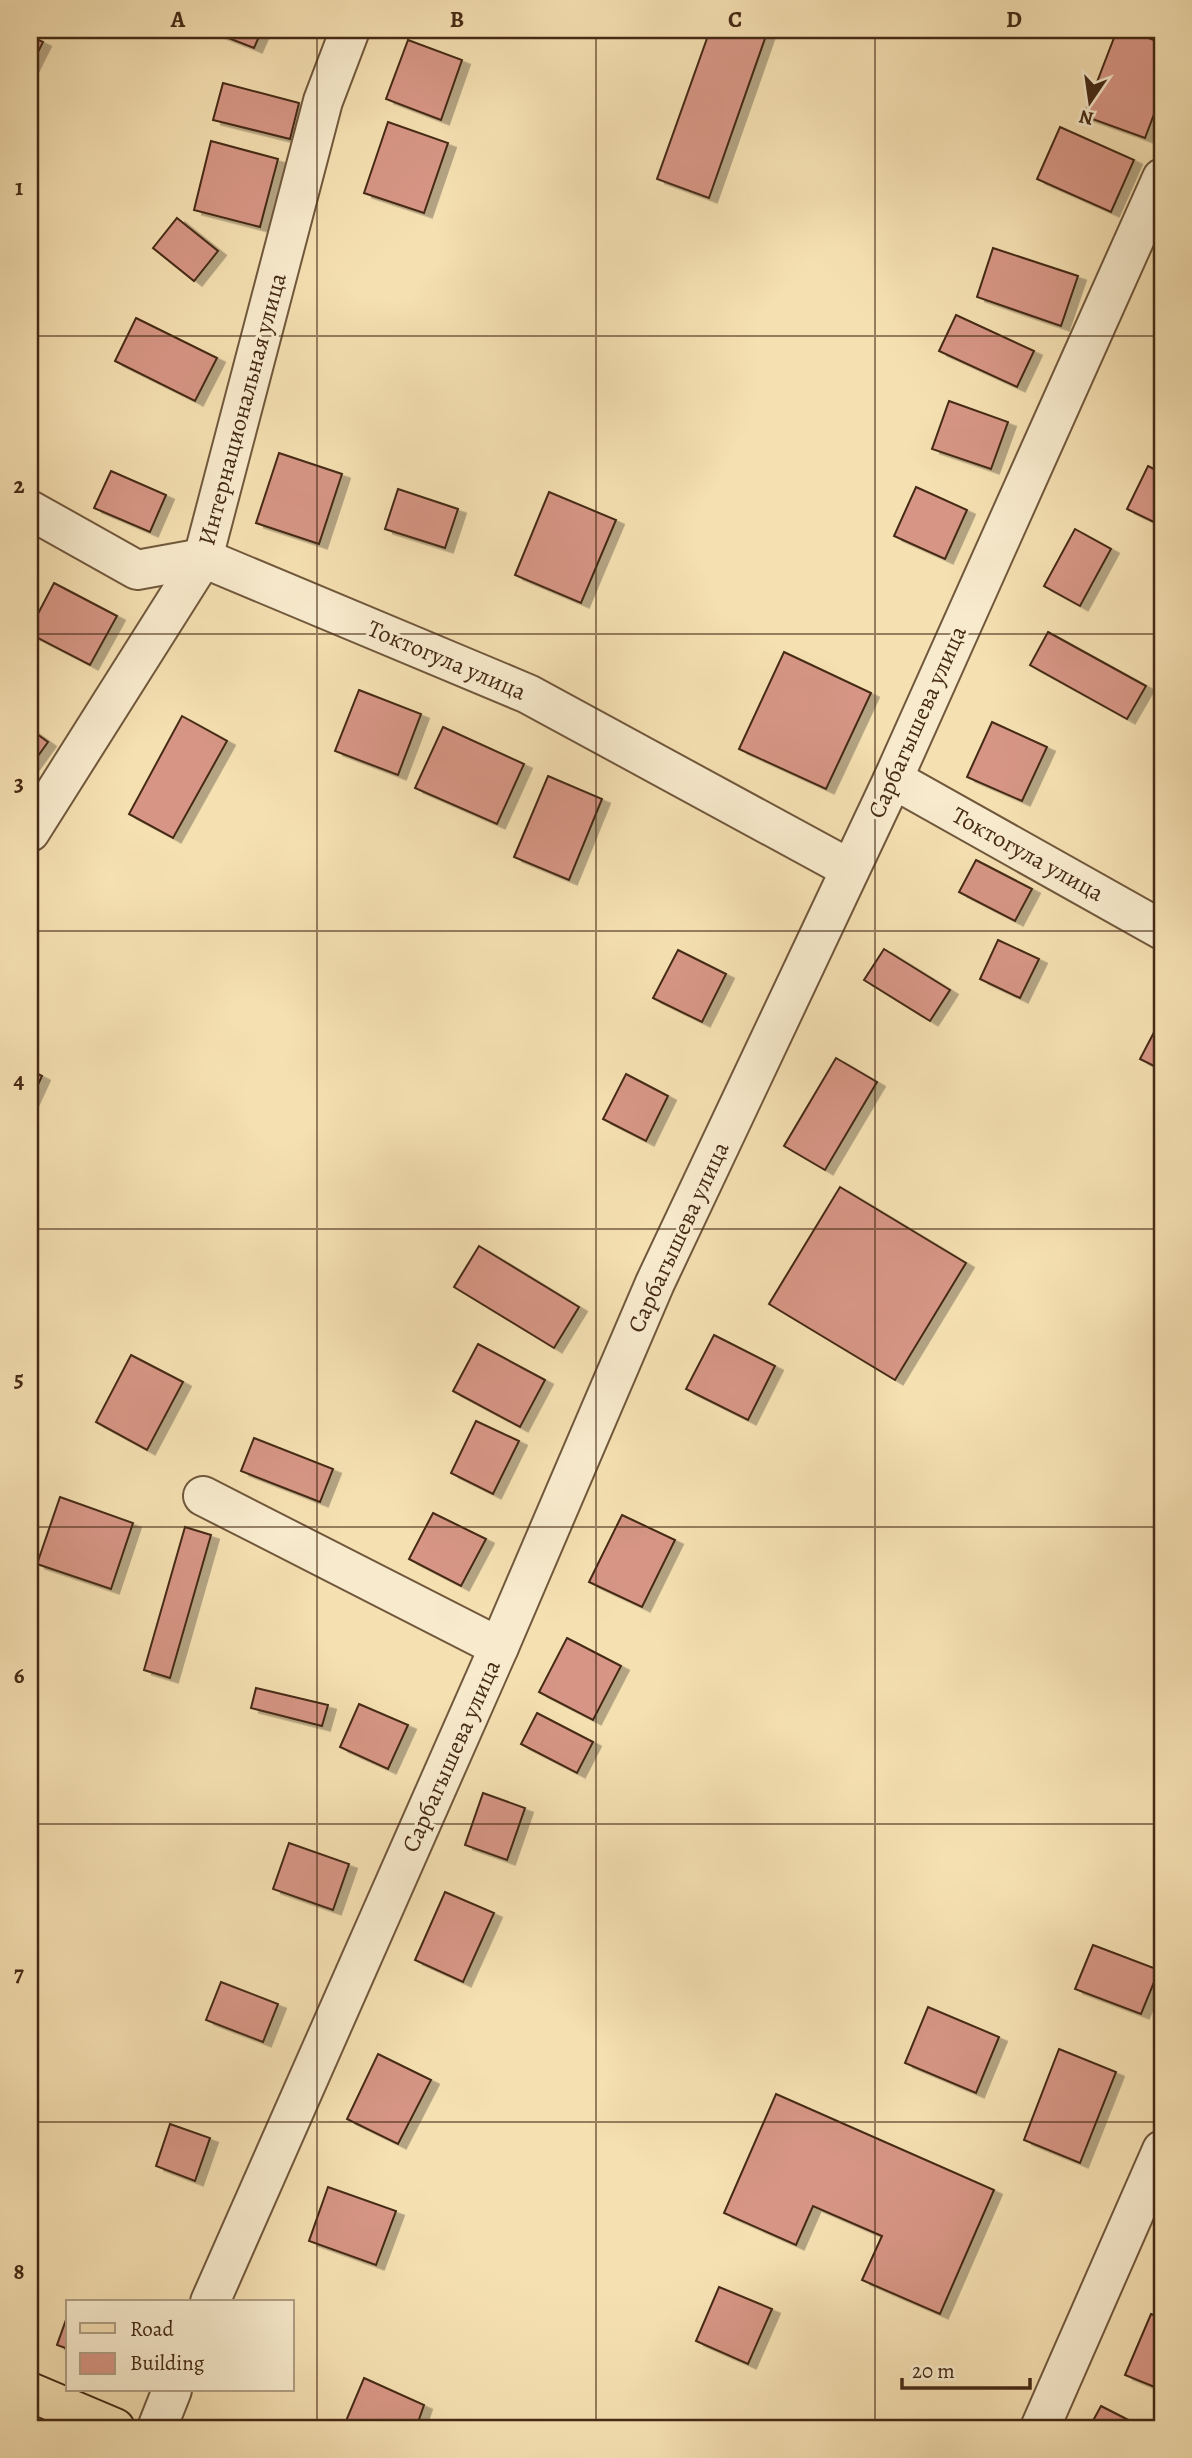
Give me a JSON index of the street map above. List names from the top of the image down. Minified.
{"streets":{"street":["Интернациональная улица","Токтогула улица","Сарбагышева улица"]},"crossings":[["Интернациональная улица","Токтогула улица"],["Токтогула улица","Сарбагышева улица"]],"legend":["Road","Building"],"scale_bar":"20 m","north":"bottom","grid":{"columns":["A","B","C","D"],"rows":["1","2","3","4","5","6","7","8"]}}
